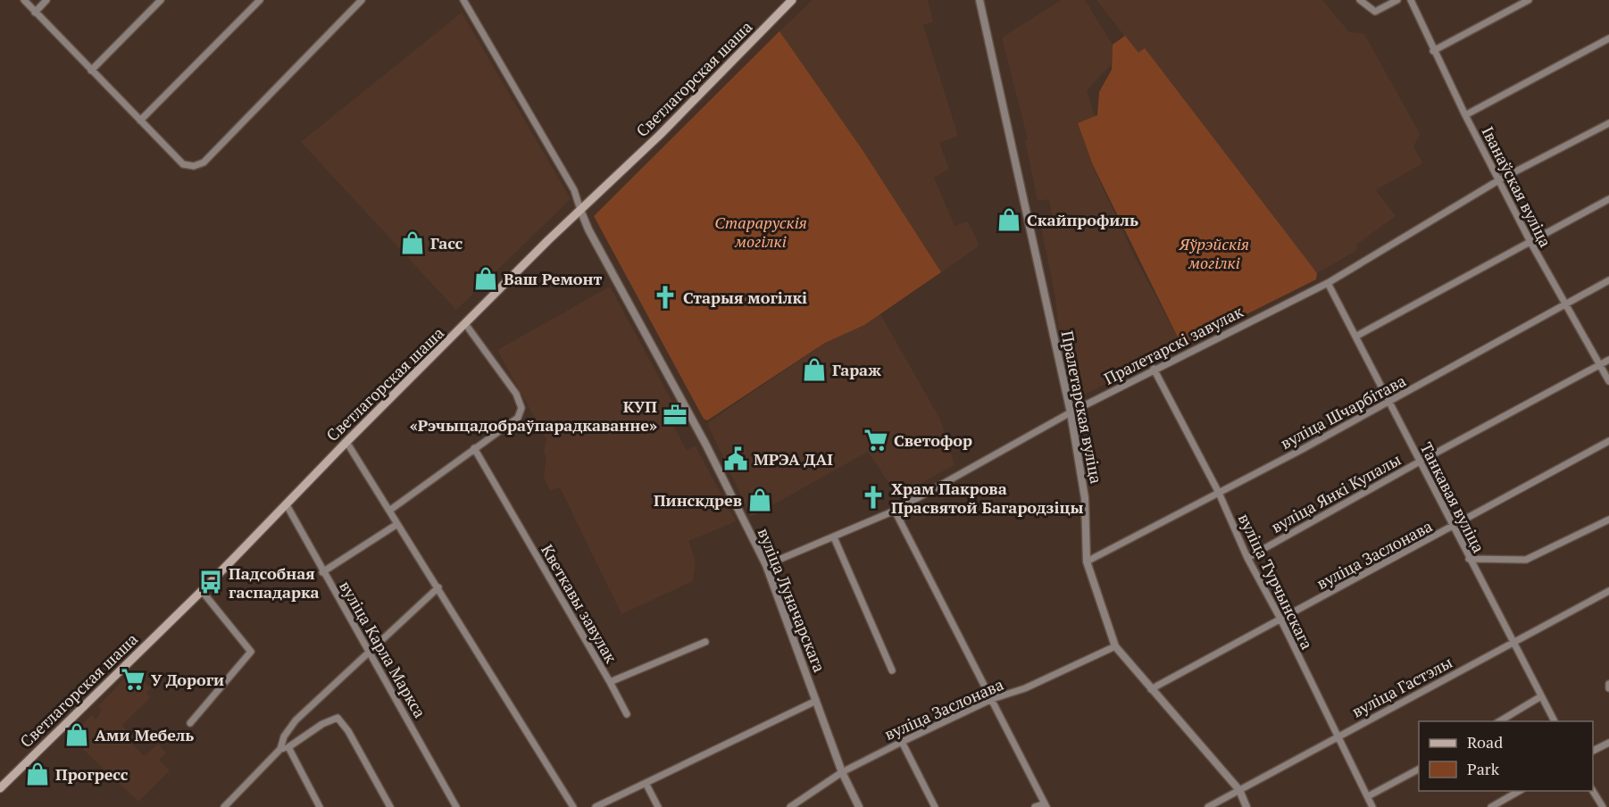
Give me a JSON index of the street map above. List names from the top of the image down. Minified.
{"streets":{"main road":["Светлагорская шаша"],"street":["Іванаўская вуліца","Пралетарскі завулак","Пралетарская вуліца","вуліца Шчарбітава","вуліца Янкі Купалы","Танкавая вуліца","вуліца Заслонава","вуліца Турчынскага","вуліца Луначарскага","Кветкавы завулак","вуліца Карла Маркса","вуліца Гастэлы"]},"crossings":[["Светлагорская шаша","вуліца Луначарскага"],["Светлагорская шаша","вуліца Карла Маркса"],["Іванаўская вуліца","Пралетарскі завулак"],["Іванаўская вуліца","вуліца Шчарбітава"],["Іванаўская вуліца","вуліца Янкі Купалы"],["Пралетарскі завулак","Пралетарская вуліца"],["Пралетарскі завулак","Танкавая вуліца"],["Пралетарскі завулак","вуліца Турчынскага"],["Пралетарскі завулак","вуліца Луначарскага"],["Пралетарская вуліца","вуліца Шчарбітава"],["Пралетарская вуліца","вуліца Заслонава"],["Пралетарская вуліца","вуліца Гастэлы"],["вуліца Шчарбітава","Танкавая вуліца"],["вуліца Шчарбітава","вуліца Турчынскага"],["вуліца Янкі Купалы","Танкавая вуліца"],["вуліца Янкі Купалы","вуліца Турчынскага"],["Танкавая вуліца","вуліца Заслонава"],["Танкавая вуліца","вуліца Гастэлы"],["вуліца Заслонава","вуліца Турчынскага"],["вуліца Заслонава","вуліца Луначарскага"],["вуліца Турчынскага","вуліца Гастэлы"]],"parks":["Старарускія могілкі","Яўрэйскія могілкі"],"places":{"shop":["Скайпрофиль","Гасс","Ваш Ремонт","Гараж","Пинскдрев","Ами Мебель","Прогресс"],"church":["Старыя могілкі","Храм Пакрова Прасвятой Багародзіцы"],"office":["КУП «Рэчыцадобраўпарадкаванне»"],"supermarket":["Светофор","У Дороги"],"public building":["МРЭА ДАІ"],"bus stop":["Падсобная гаспадарка"]},"legend":["Road","Park"]}
